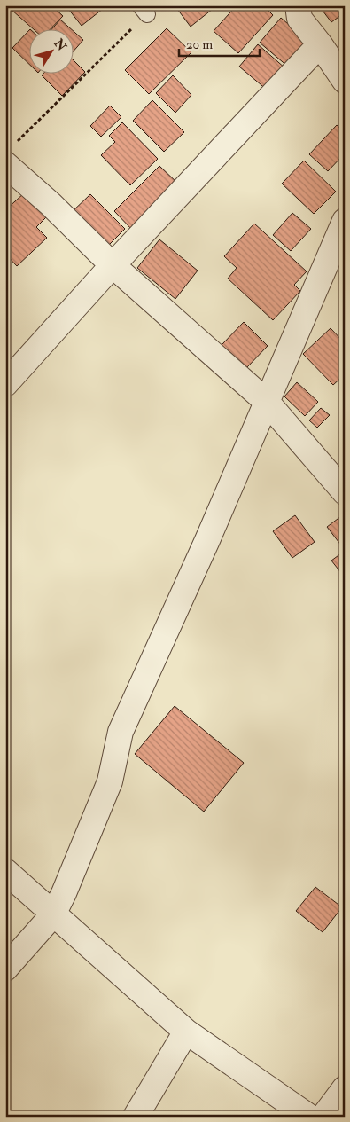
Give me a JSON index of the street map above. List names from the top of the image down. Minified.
{"scale_bar":"20 m","north":"top right"}
